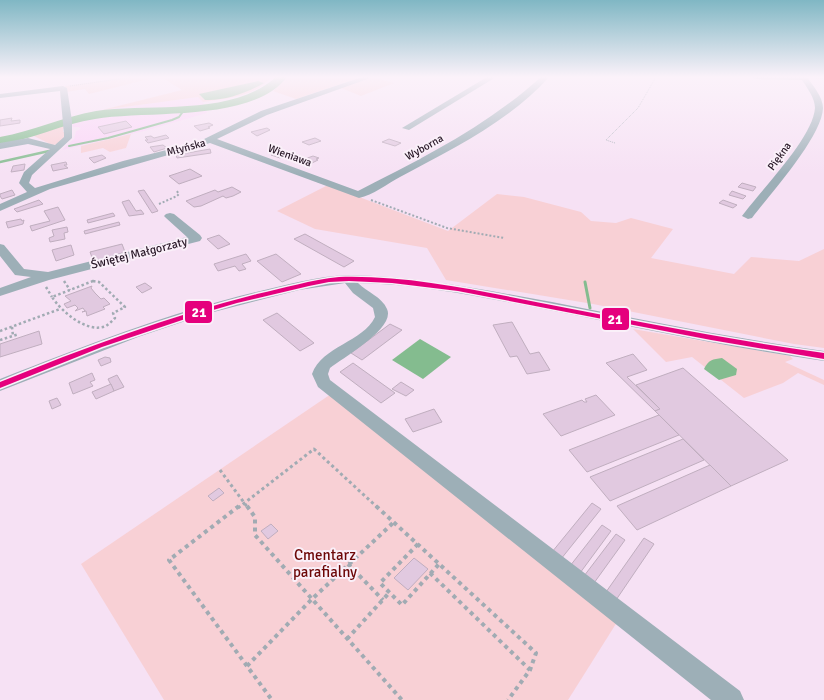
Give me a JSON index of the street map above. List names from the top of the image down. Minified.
{"streets":{"street":["Młyńska","Wyborna","Wieniawa","Piękna","Świętej Małgorzaty"]},"crossings":[["Młyńska","Wieniawa"],["Wyborna","Wieniawa"]],"parks":["Cmentarz parafialny"],"lines":["transit line 21"]}
